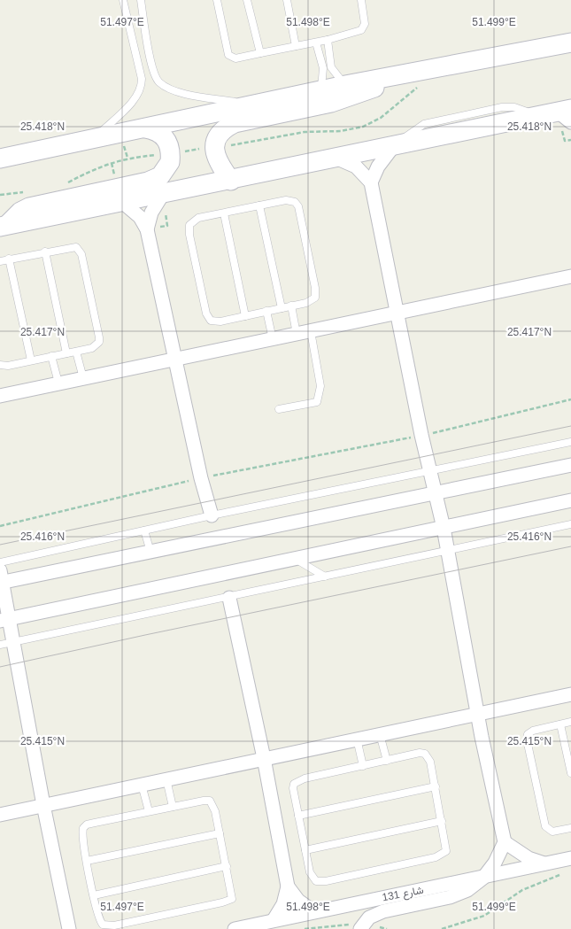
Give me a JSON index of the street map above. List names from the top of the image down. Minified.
{"streets":{"street":["شارع 131"]},"coordinates":["51.497°E","51.498°E","51.499°E","25.418°N","25.417°N","25.416°N","25.415°N"]}
